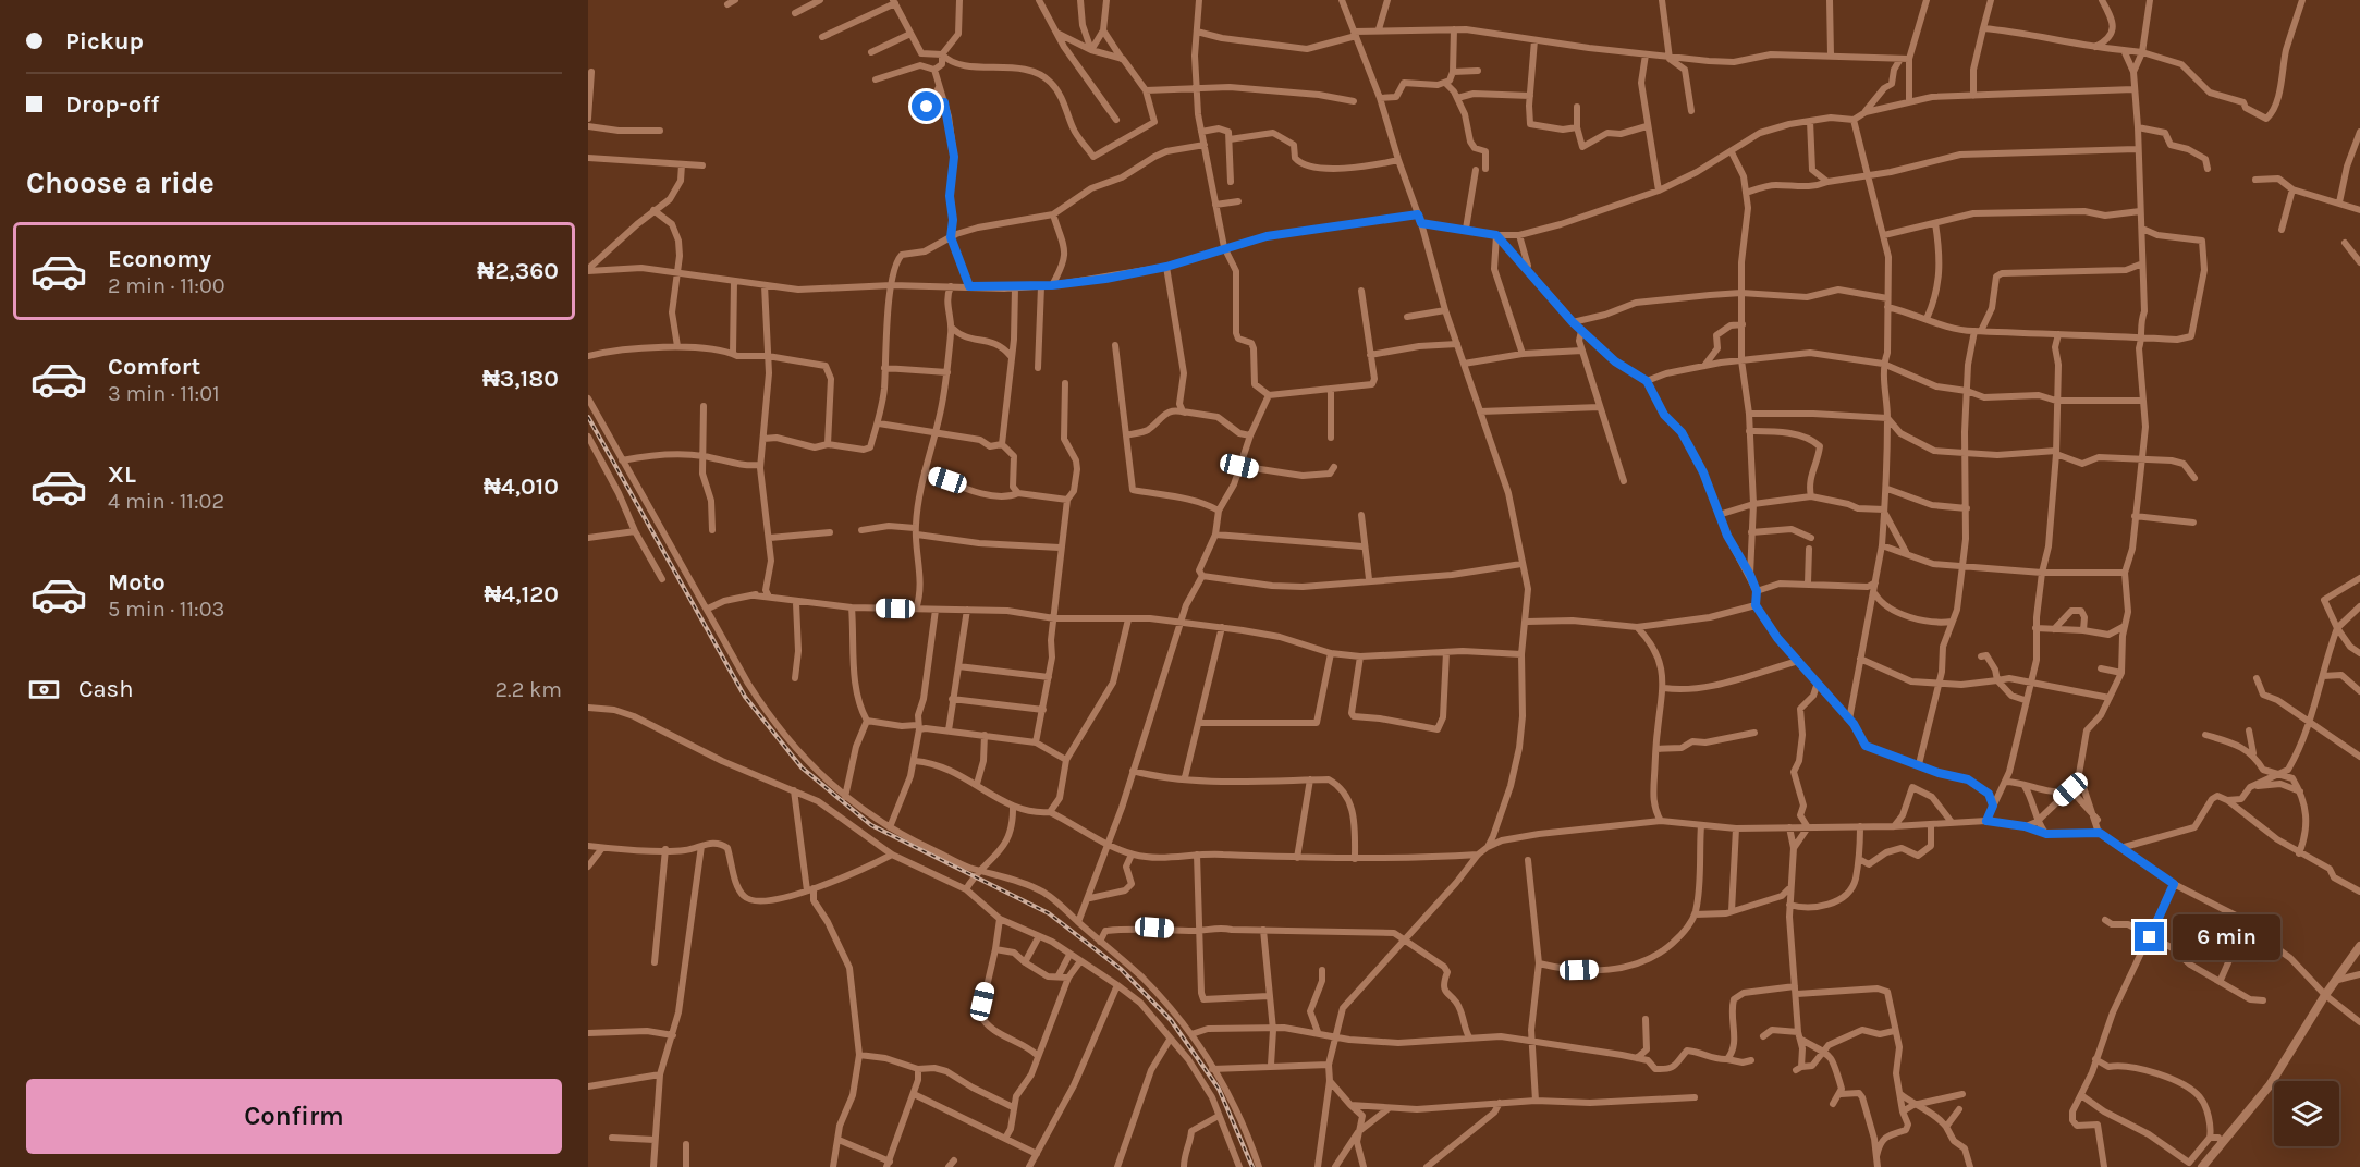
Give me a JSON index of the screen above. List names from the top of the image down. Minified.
{"page":{"banner":["Pickup","Drop-off"],"heading":"Choose a ride","list":[{"name":"Economy","note":"2 min · 11:00","value":"₦2,360"},{"name":"Comfort","note":"3 min · 11:01","value":"₦3,180"},{"name":"XL","note":"4 min · 11:02","value":"₦4,010"},{"name":"Moto","note":"5 min · 11:03","value":"₦4,120"}],"pay":["Cash","2.2 km"],"bubble":"6 min","buttons":"Confirm"}}
